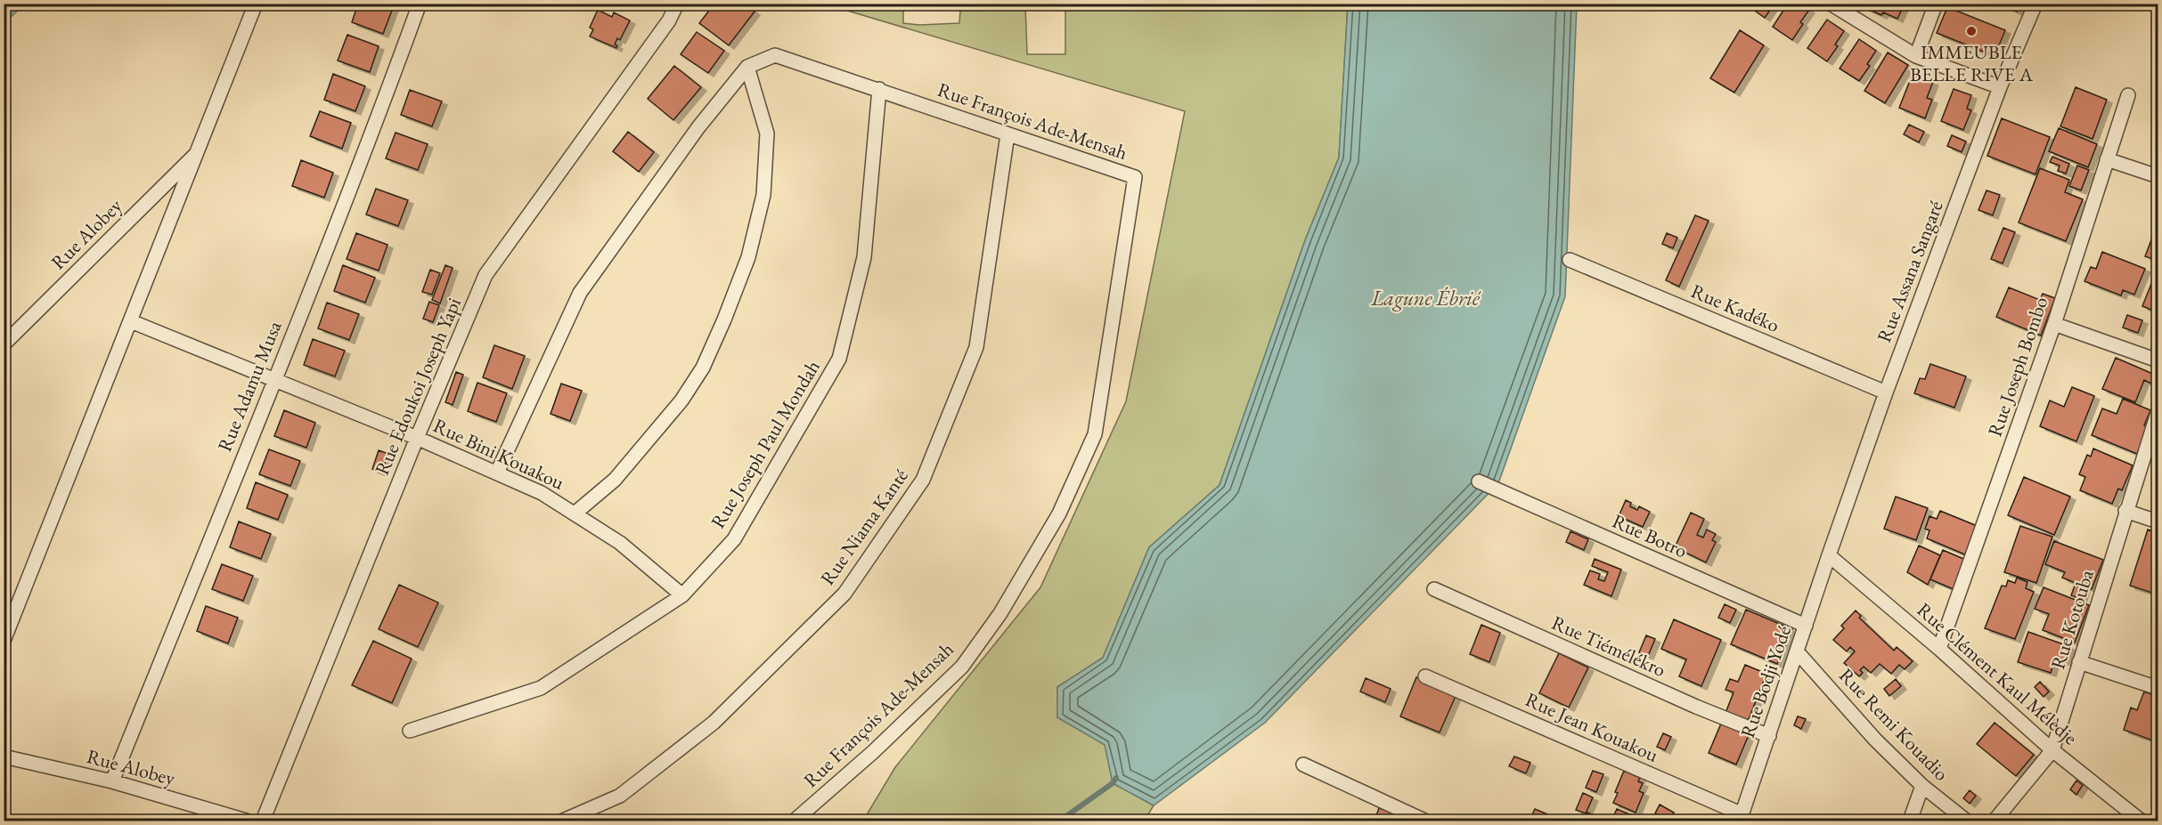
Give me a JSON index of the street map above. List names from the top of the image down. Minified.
{"streets":{"street":["Rue François Ade-Mensah","Rue Alobey","Rue Assana Sangaré","Rue Kadéko","Rue Joseph Bombo","Rue Adamu Musa","Rue Edoukoi Joseph Yapi","Rue Joseph Paul Mondah","Rue Bini Kouakou","Rue Niama Kanté","Rue Botro","Rue Kotouba","Rue Tiémélékro","Rue Clément Kaul Mélèdje","Rue Bodji Yodé","Rue Remi Kouadio","Rue Jean Kouakou"]},"crossings":[["Rue François Ade-Mensah","Rue Joseph Paul Mondah"],["Rue François Ade-Mensah","Rue Bini Kouakou"],["Rue François Ade-Mensah","Rue Niama Kanté"],["Rue Alobey","Rue Adamu Musa"],["Rue Assana Sangaré","Rue Kadéko"],["Rue Assana Sangaré","Rue Clément Kaul Mélèdje"],["Rue Assana Sangaré","Rue Bodji Yodé"],["Rue Joseph Bombo","Rue Clément Kaul Mélèdje"],["Rue Adamu Musa","Rue Bini Kouakou"],["Rue Edoukoi Joseph Yapi","Rue Bini Kouakou"],["Rue Joseph Paul Mondah","Rue Bini Kouakou"],["Rue Botro","Rue Bodji Yodé"],["Rue Kotouba","Rue Clément Kaul Mélèdje"],["Rue Tiémélékro","Rue Bodji Yodé"],["Rue Clément Kaul Mélèdje","Rue Bodji Yodé"],["Rue Bodji Yodé","Rue Remi Kouadio"],["Rue Bodji Yodé","Rue Jean Kouakou"]],"water":["Lagune Ébrié"],"places":["IMMEUBLE BELLE RIVE A"]}
